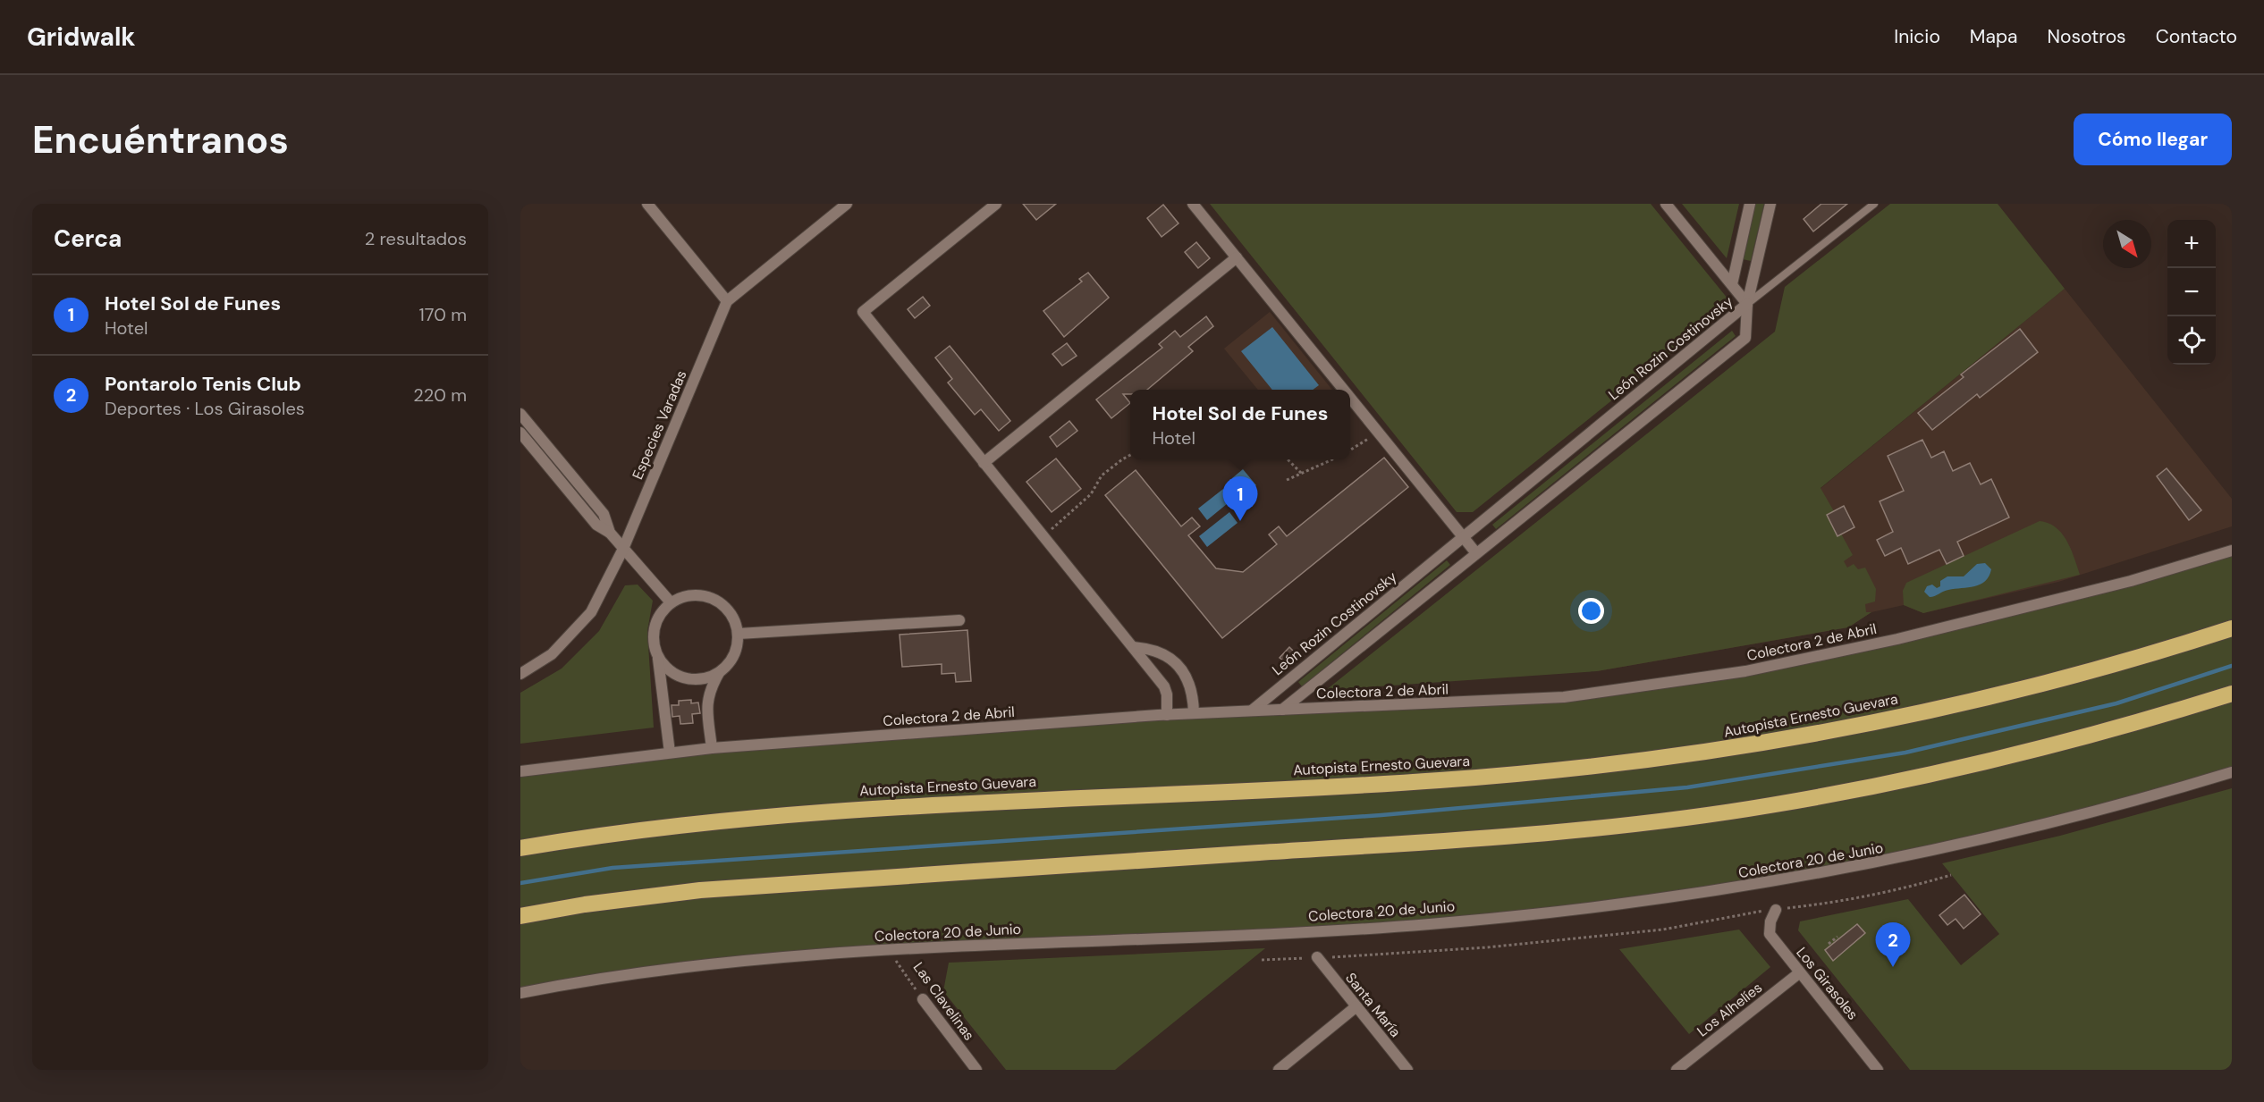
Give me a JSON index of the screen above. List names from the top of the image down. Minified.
{"streets":{"highway":["Autopista Ernesto Guevara"],"street":["León Rozin Costinovsky","Especies Varadas","Colectora 2 de Abril","Colectora 20 de Junio","Los Girasoles","Las Clavelinas","Santa María","Los Alhelíes"]},"crossings":[["León Rozin Costinovsky","Colectora 2 de Abril"],["Colectora 20 de Junio","Las Clavelinas"],["Los Girasoles","Los Alhelíes"]],"north":"bottom right","page":{"header":"Gridwalk","nav":["Inicio","Mapa","Nosotros","Contacto"],"buttons":"Cómo llegar","title":"Encuéntranos","heading":["Cerca","2 resultados"],"map_buttons":["+","−"],"list":[{"mark":"1","name":"Hotel Sol de Funes","note":"Hotel","value":"170 m"},{"mark":"2","name":"Pontarolo Tenis Club","note":"Deportes · Los Girasoles","value":"220 m"}],"popup":["Hotel Sol de Funes","Hotel"],"pins":["1","2"]}}
